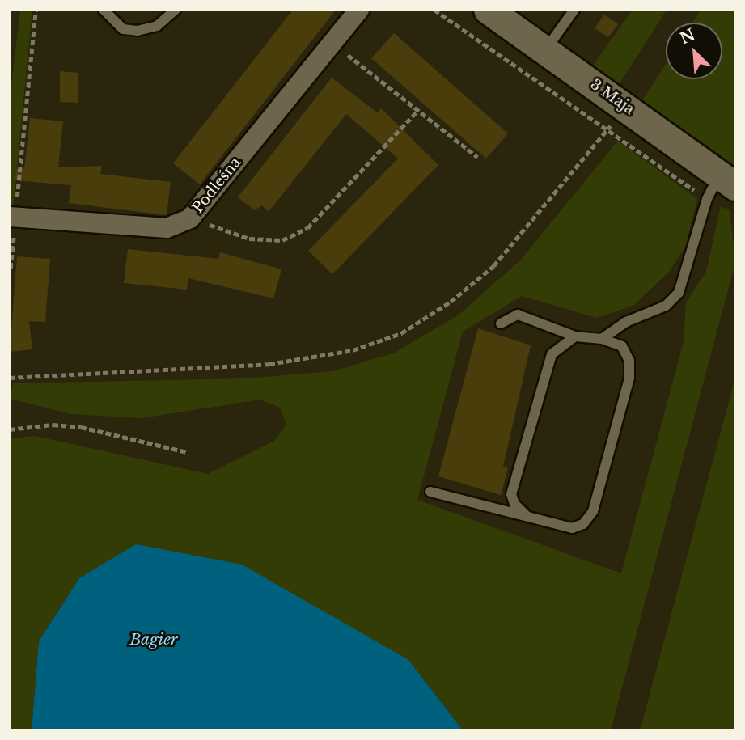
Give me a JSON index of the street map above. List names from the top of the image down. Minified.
{"streets":{"main road":["3 Maja"],"street":["Podleśna"]},"water":["Bagier"],"north":"top left"}
